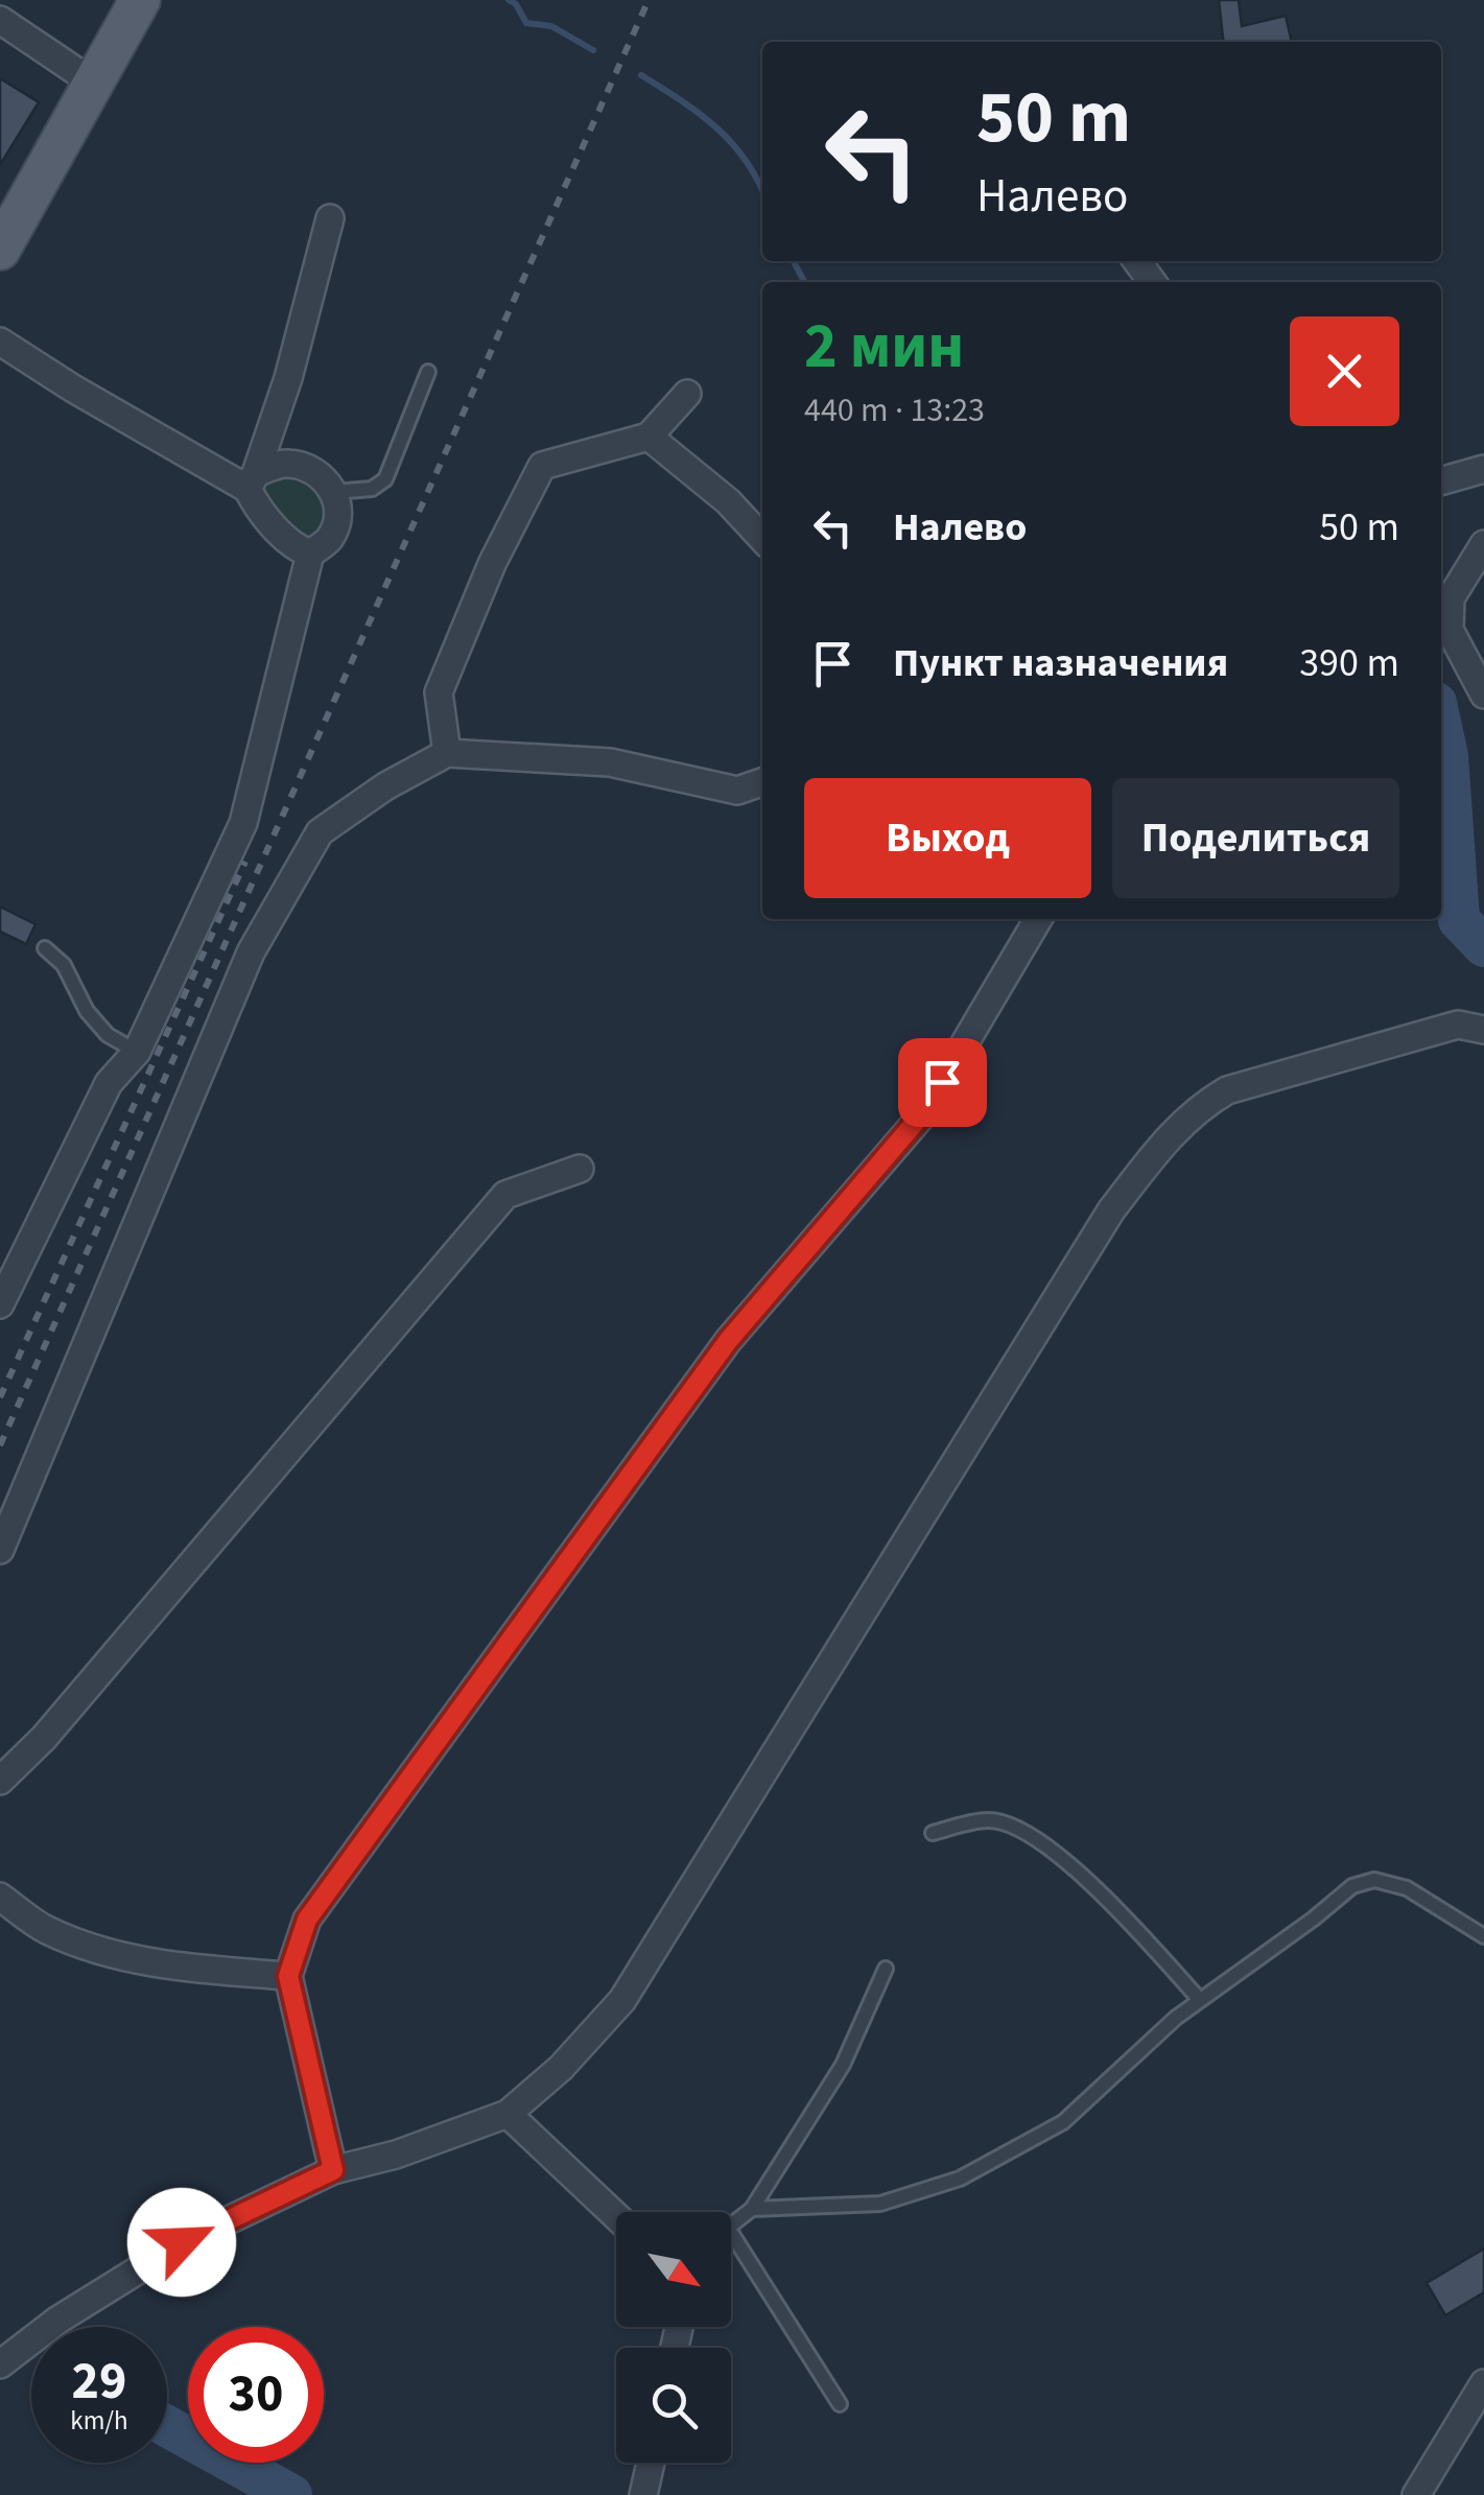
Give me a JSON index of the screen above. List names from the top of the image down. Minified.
{"north":"bottom right","page":{"turn":["50 m","Налево"],"heading":["2 мин","440 m · 13:23"],"list":[{"name":"Налево","value":"50 m"},{"name":"Пункт назначения","value":"390 m"}],"buttons":["Выход","Поделиться"],"speed":"29 km/h","limit":"30"}}
